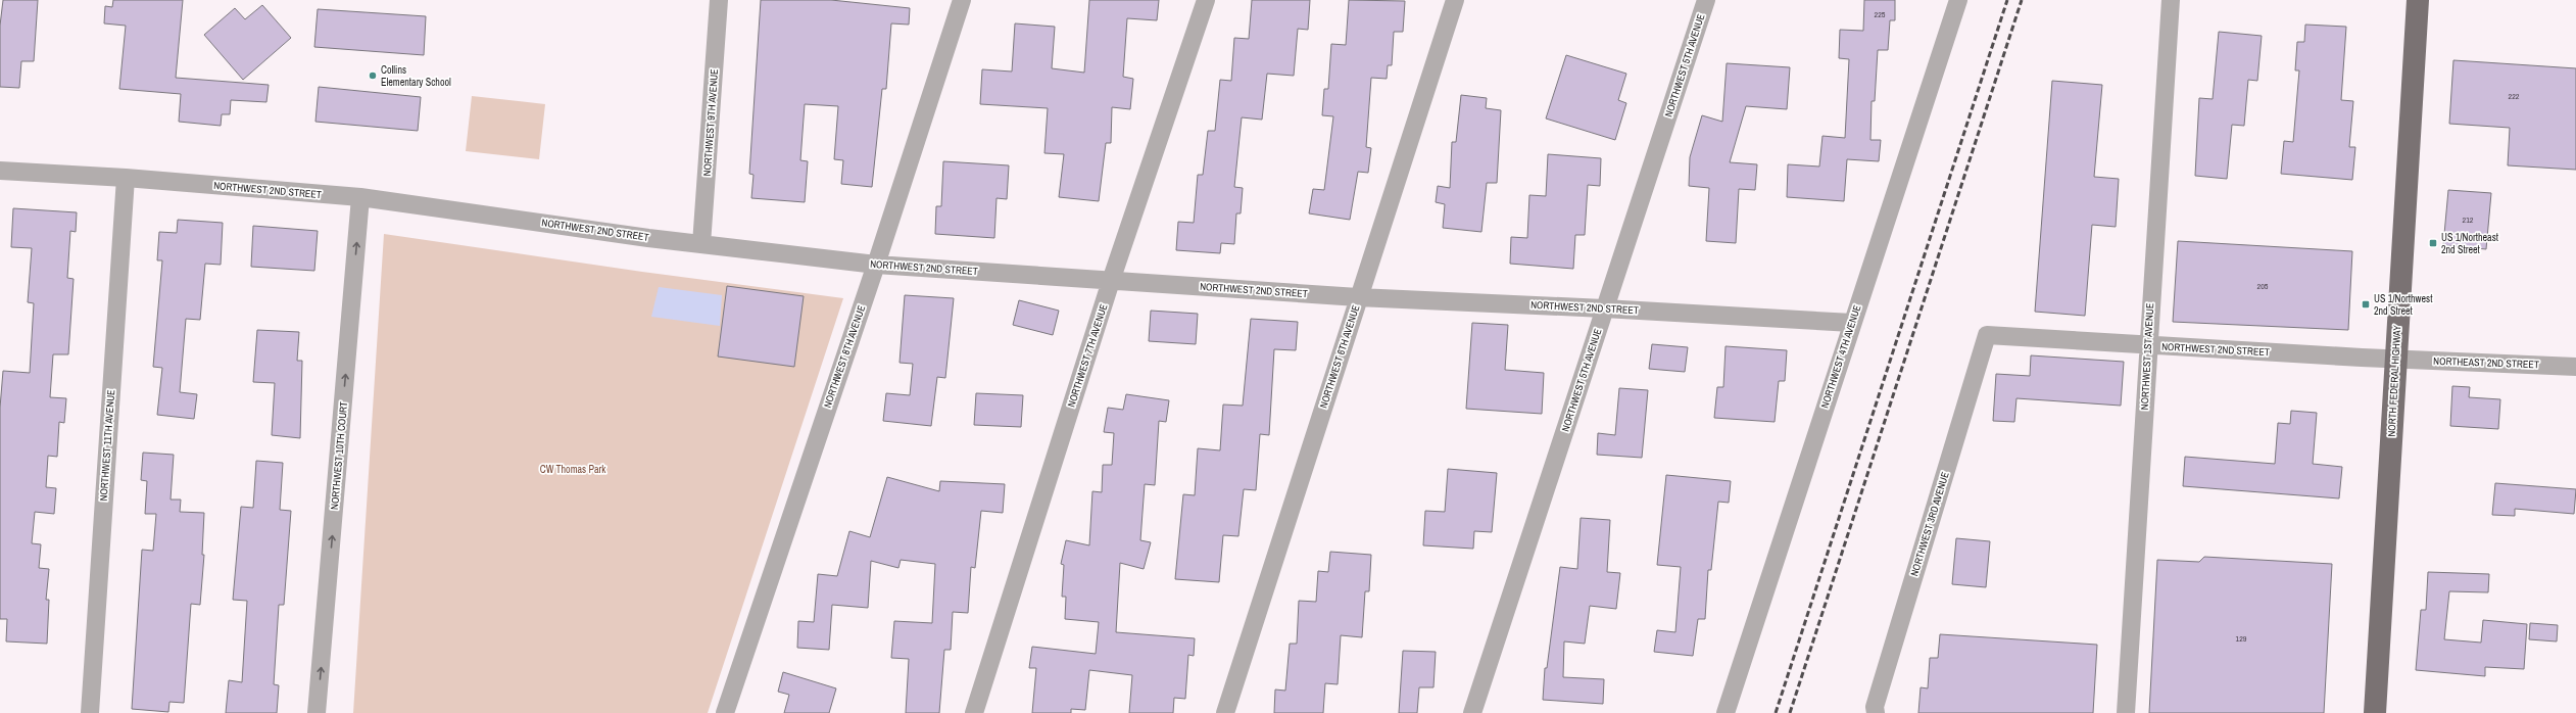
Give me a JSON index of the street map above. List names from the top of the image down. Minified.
{"streets":{"main road":["NORTH FEDERAL HIGHWAY"],"street":["NORTHWEST 5TH AVENUE","NORTHWEST 9TH AVENUE","NORTHWEST 2ND STREET","NORTHWEST 7TH AVENUE","NORTHWEST 8TH AVENUE","NORTHWEST 6TH AVENUE","NORTHWEST 4TH AVENUE","NORTHWEST 1ST AVENUE","NORTHEAST 2ND STREET","NORTHWEST 11TH AVENUE","NORTHWEST 10TH COURT","NORTHWEST 3RD AVENUE"]},"crossings":[["NORTHWEST 5TH AVENUE","NORTHWEST 2ND STREET"],["NORTHWEST 9TH AVENUE","NORTHWEST 2ND STREET"],["NORTHWEST 2ND STREET","NORTHWEST 7TH AVENUE"],["NORTHWEST 2ND STREET","NORTHWEST 8TH AVENUE"],["NORTHWEST 2ND STREET","NORTHWEST 6TH AVENUE"],["NORTHWEST 2ND STREET","NORTHWEST 4TH AVENUE"],["NORTHWEST 2ND STREET","NORTHWEST 1ST AVENUE"],["NORTHWEST 2ND STREET","NORTHEAST 2ND STREET"],["NORTHWEST 2ND STREET","NORTH FEDERAL HIGHWAY"],["NORTHWEST 2ND STREET","NORTHWEST 11TH AVENUE"],["NORTHWEST 2ND STREET","NORTHWEST 10TH COURT"],["NORTHWEST 2ND STREET","NORTHWEST 3RD AVENUE"],["NORTHEAST 2ND STREET","NORTH FEDERAL HIGHWAY"]],"one_way":["NORTHWEST 10TH COURT"],"parks":["CW Thomas Park"],"places":{"other":["Collins Elementary School"],"transit":["US 1/Northeast 2nd Street","US 1/Northwest 2nd Street"]},"house_numbers":["225","222","212","205","129"]}
